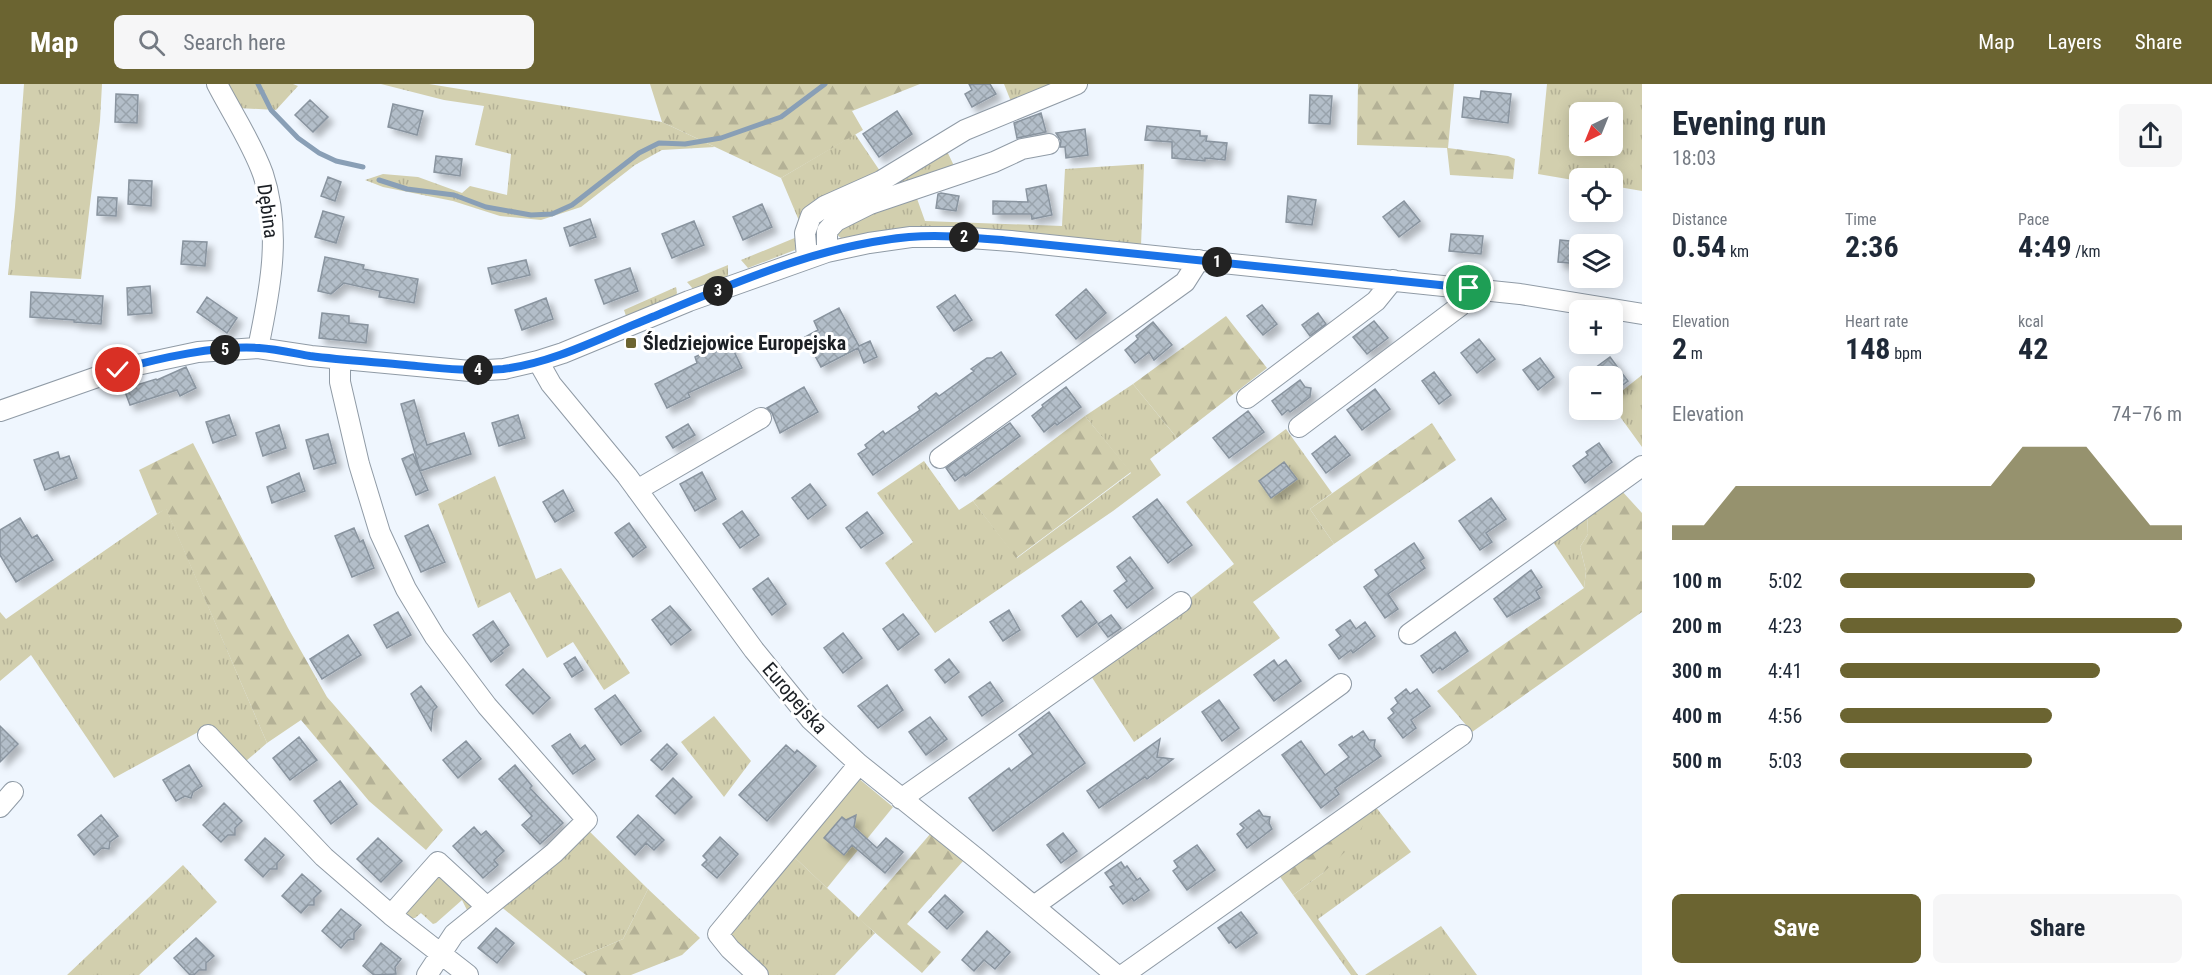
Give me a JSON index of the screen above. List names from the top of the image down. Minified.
{"streets":{"street":["Dębina","Europejska"]},"places":{"transit":["Śledziejowice Europejska"]},"north":"bottom left","page":{"header":"Map","search":"Search here","nav":["Map","Layers","Share"],"heading":["Evening run","18:03"],"map_buttons":["+","−"],"stats":[["Distance","0.54 km"],["Time","2:36"],["Pace","4:49 /km"],["Elevation","2 m"],["Heart rate","148 bpm"],["kcal","42"]],"pins":["2","1","3","5","4"],"chart":["Elevation","74–76 m"],"list":[{"name":"100 m","note":"5:02"},{"name":"200 m","note":"4:23"},{"name":"300 m","note":"4:41"},{"name":"400 m","note":"4:56"},{"name":"500 m","note":"5:03"}],"buttons":["Save","Share"]}}
